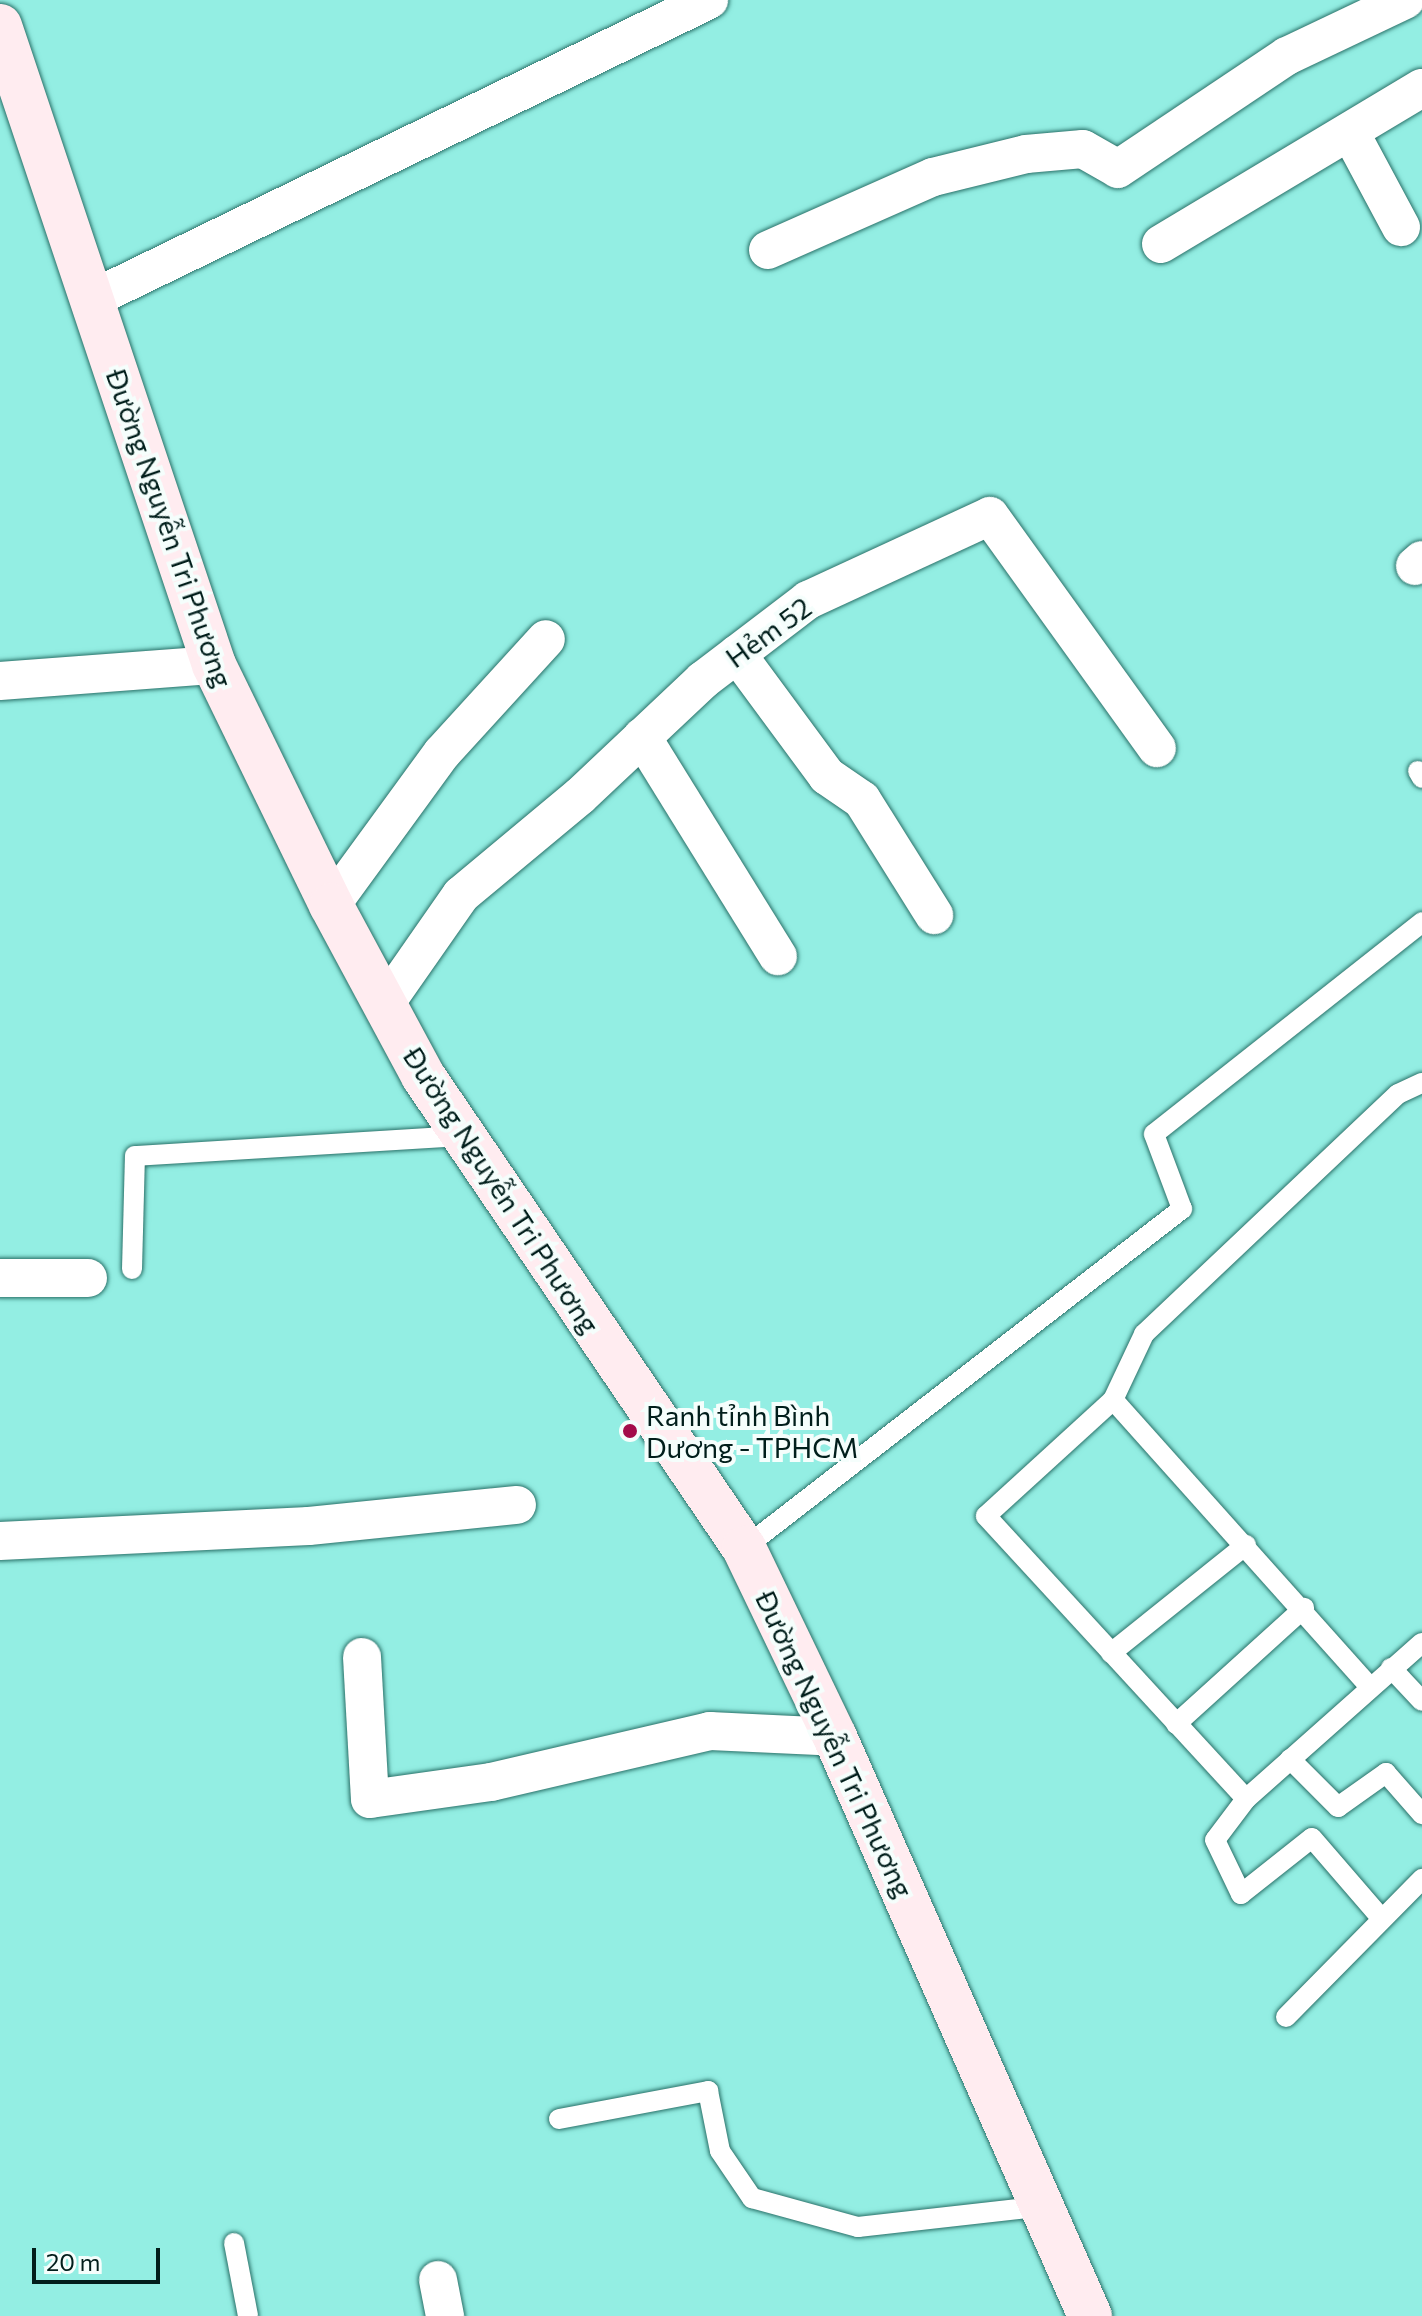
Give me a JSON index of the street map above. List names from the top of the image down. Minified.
{"streets":{"main road":["Đường Nguyễn Tri Phương"],"street":["Hẻm 52"]},"crossings":[["Đường Nguyễn Tri Phương","Hẻm 52"]],"places":["Ranh tỉnh Bình Dương - TPHCM"],"scale_bar":"20 m"}
